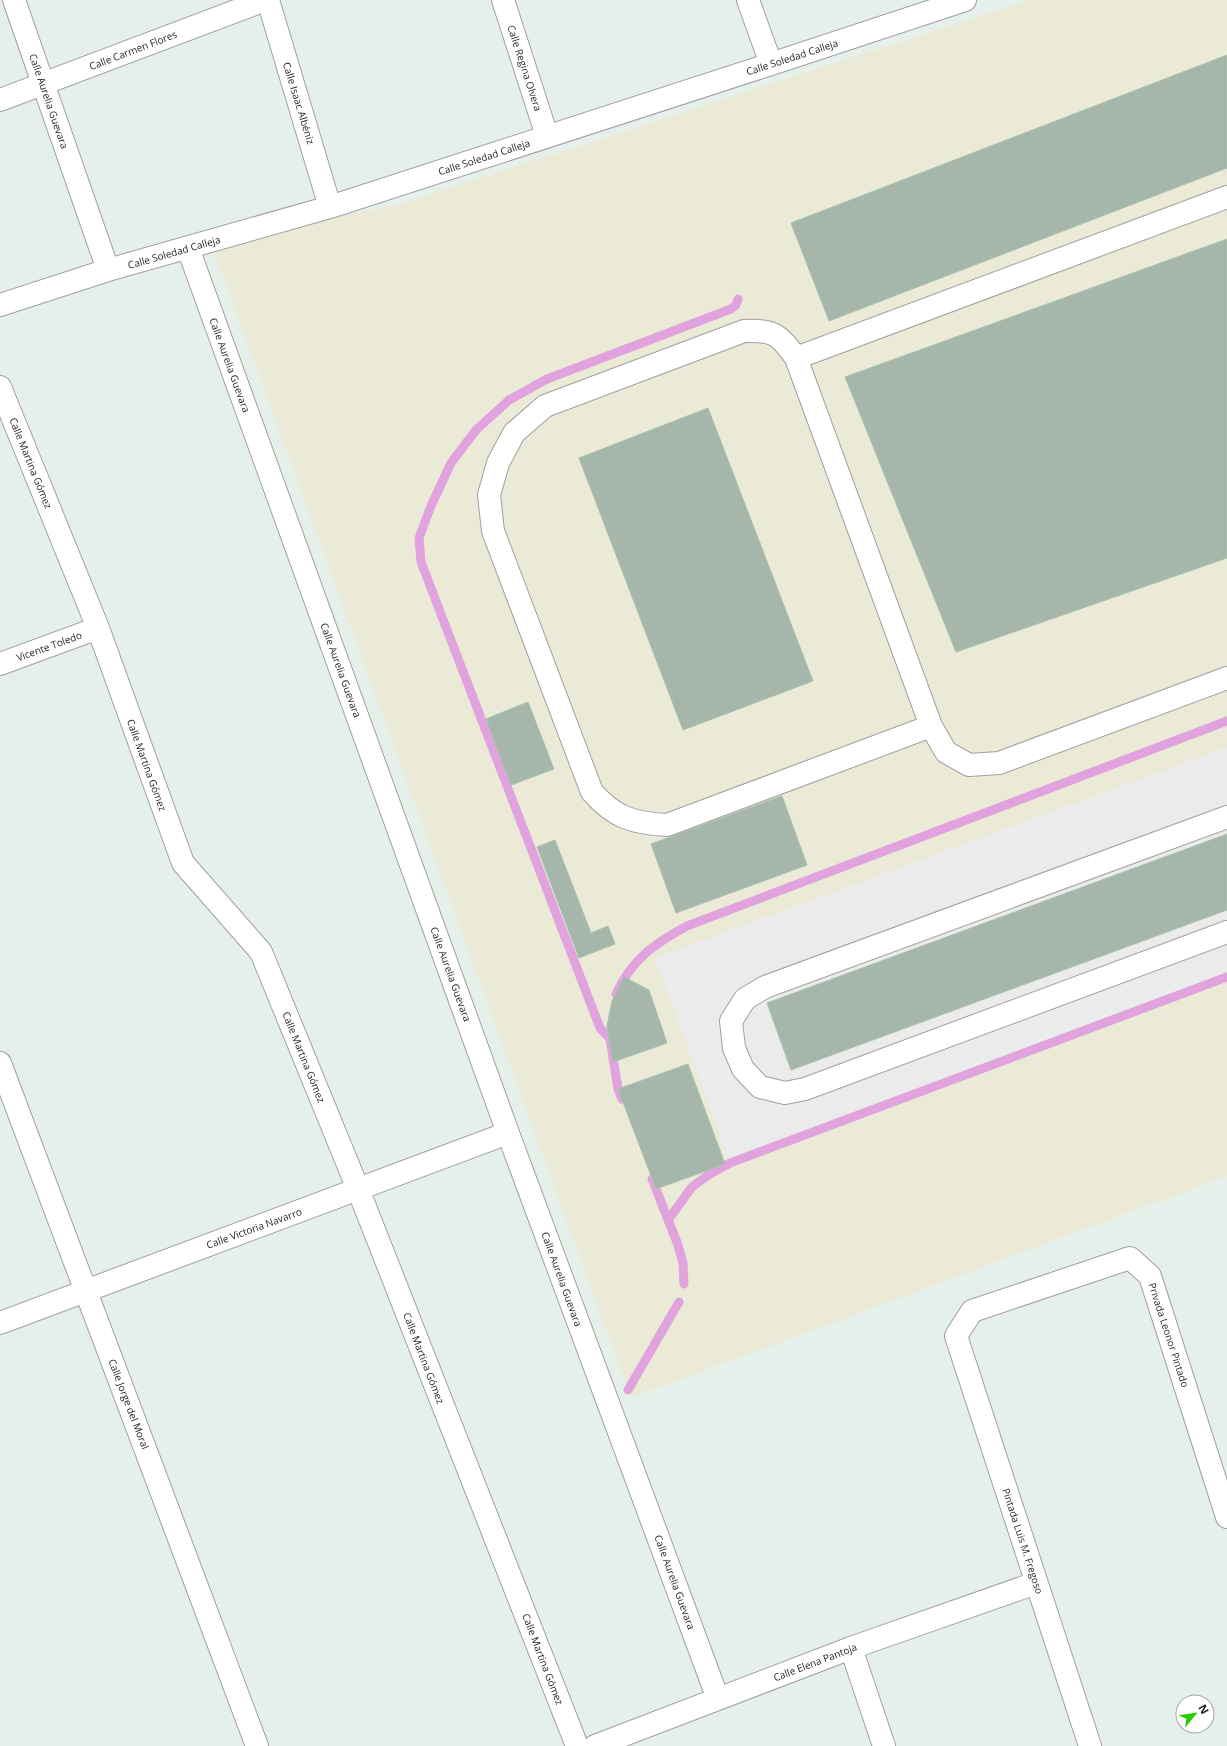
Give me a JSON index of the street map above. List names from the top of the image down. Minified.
{"streets":{"street":["Calle Carmen Flores","Calle Soledad Calleja","Calle Regina Olvera","Calle Aurelia Guevara","Calle Isaac Albéniz","Calle Martina Gómez","Vicente Toledo","Calle Victoria Navarro","Privada Leonor Pintado","Calle Jorge del Moral","Pintada Luis M. Fregoso","Calle Elena Pantoja"]},"crossings":[["Calle Carmen Flores","Calle Aurelia Guevara"],["Calle Carmen Flores","Calle Isaac Albéniz"],["Calle Soledad Calleja","Calle Regina Olvera"],["Calle Soledad Calleja","Calle Aurelia Guevara"],["Calle Soledad Calleja","Calle Isaac Albéniz"],["Calle Aurelia Guevara","Calle Victoria Navarro"],["Calle Aurelia Guevara","Calle Elena Pantoja"],["Calle Martina Gómez","Vicente Toledo"],["Calle Martina Gómez","Calle Victoria Navarro"],["Calle Victoria Navarro","Calle Jorge del Moral"],["Privada Leonor Pintado","Pintada Luis M. Fregoso"],["Pintada Luis M. Fregoso","Calle Elena Pantoja"]],"north":"top right"}
